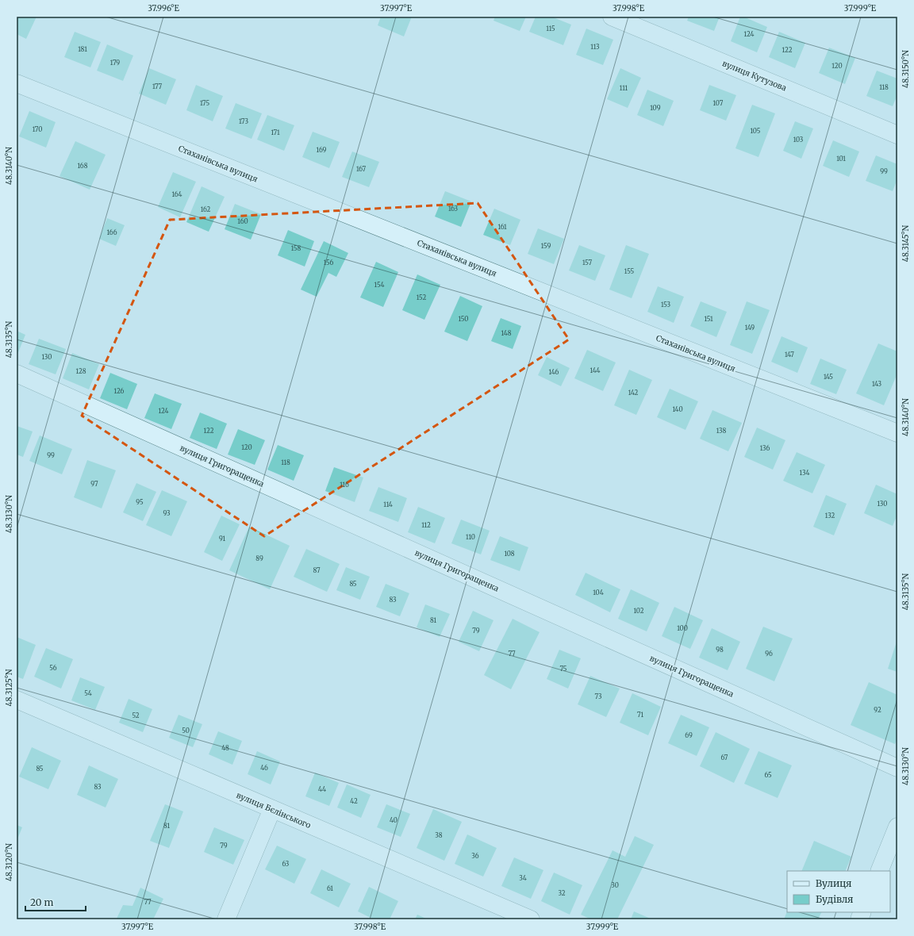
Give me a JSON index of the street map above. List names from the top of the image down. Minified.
{"streets":{"street":["вулиця Кутузова","Стаханівська вулиця","вулиця Григоращенка","вулиця Бєлінського"]},"house_numbers":["115","124","113","181","122","179","120","177","118","111","175","107","109","173","170","105","171","103","169","101","168","167","99","164","163","162","160","161","166","159","158","156","157","155","154","152","153","150","151","149","148","147","130","144","128","146","145","143","126","142","140","124","122","138","120","136","99","118","134","97","116","95","130","114","93","132","112","110","91","108","89","87","85","104","83","102","81","100","79","98","77","96","56","75","54","73","92","71","52","50","69","48","67","46","85","65","83","44","42","40","81","38","79","36","63","34","30","61","32","77"],"legend":["Вулиця","Будівля"],"scale_bar":"20 m","coordinates":["37.996°E","37.997°E","37.998°E","37.999°E","48.3150°N","48.3140°N","48.3145°N","48.3135°N","48.3130°N","48.3125°N","48.3120°N"]}
